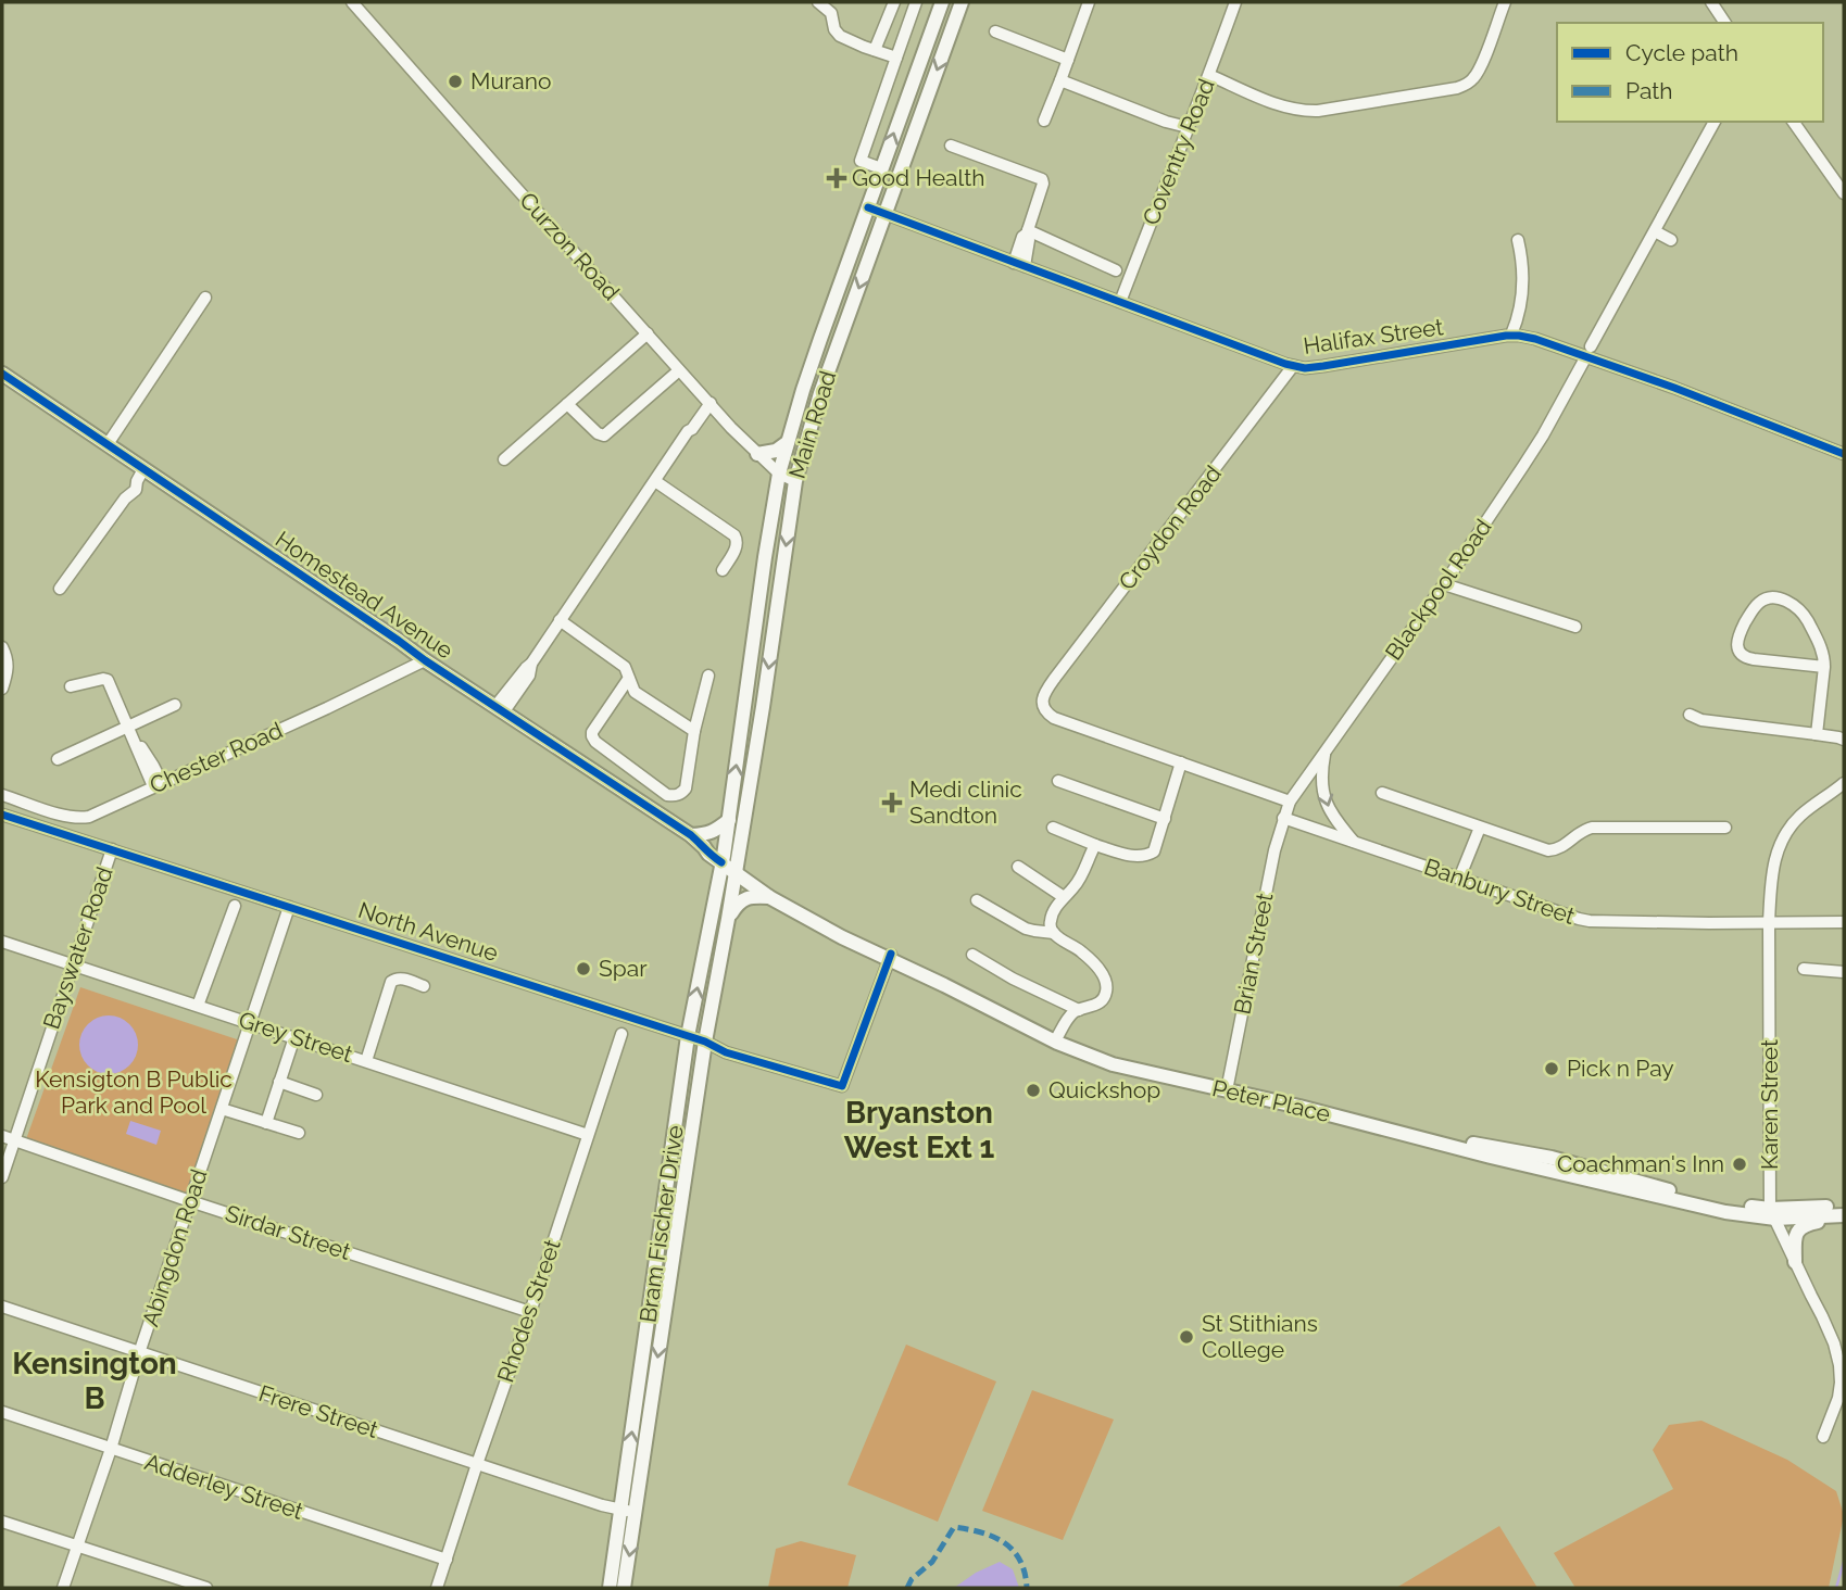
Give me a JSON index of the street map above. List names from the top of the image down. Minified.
{"streets":{"main road":["Main Road","Homestead Avenue","Peter Place","Bram Fischer Drive"],"street":["Coventry Road","Curzon Road","Halifax Street","Croydon Road","Blackpool Road","Chester Road","Banbury Street","North Avenue","Bayswater Road","Brian Street","Grey Street","Karen Street","Sirdar Street","Abingdon Road","Rhodes Street","Frere Street","Adderley Street"]},"crossings":[["Coventry Road","Halifax Street"],["Curzon Road","Main Road"],["Halifax Street","Main Road"],["Halifax Street","Croydon Road"],["Halifax Street","Blackpool Road"],["Main Road","Homestead Avenue"],["Main Road","Peter Place"],["Main Road","Bram Fischer Drive"],["Blackpool Road","Banbury Street"],["Blackpool Road","Brian Street"],["Homestead Avenue","Chester Road"],["Homestead Avenue","Peter Place"],["Homestead Avenue","Bram Fischer Drive"],["Banbury Street","Brian Street"],["Banbury Street","Karen Street"],["North Avenue","Bayswater Road"],["North Avenue","Peter Place"],["North Avenue","Bram Fischer Drive"],["North Avenue","Abingdon Road"],["Bayswater Road","Grey Street"],["Bayswater Road","Sirdar Street"],["Brian Street","Peter Place"],["Grey Street","Abingdon Road"],["Grey Street","Rhodes Street"],["Peter Place","Karen Street"],["Peter Place","Bram Fischer Drive"],["Bram Fischer Drive","Frere Street"],["Sirdar Street","Abingdon Road"],["Sirdar Street","Rhodes Street"],["Abingdon Road","Frere Street"],["Abingdon Road","Adderley Street"],["Rhodes Street","Frere Street"],["Rhodes Street","Adderley Street"]],"districts":["Bryanston West Ext 1","Kensington B"],"parks":["Kensigton B Public Park and Pool"],"places":{"other":["Murano","Spar","Pick n Pay","Quickshop","Coachman's Inn","St Stithians College"],"health":["Good Health","Medi clinic Sandton"]},"legend":["Cycle path","Path"]}
